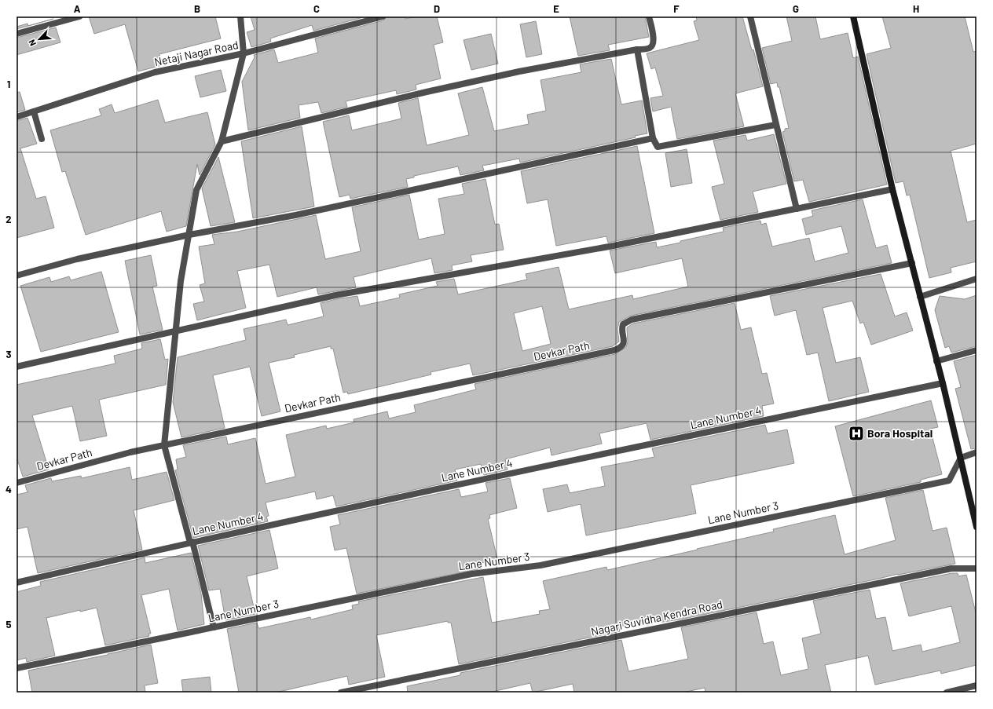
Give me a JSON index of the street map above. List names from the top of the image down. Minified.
{"streets":{"street":["Netaji Nagar Road","Devkar Path","Lane Number 4","Lane Number 3","Nagari Suvidha Kendra Road"]},"places":{"hospital":["Bora Hospital"]},"north":"bottom left","grid":{"columns":["A","B","C","D","E","F","G","H"],"rows":["1","2","3","4","5"]}}
